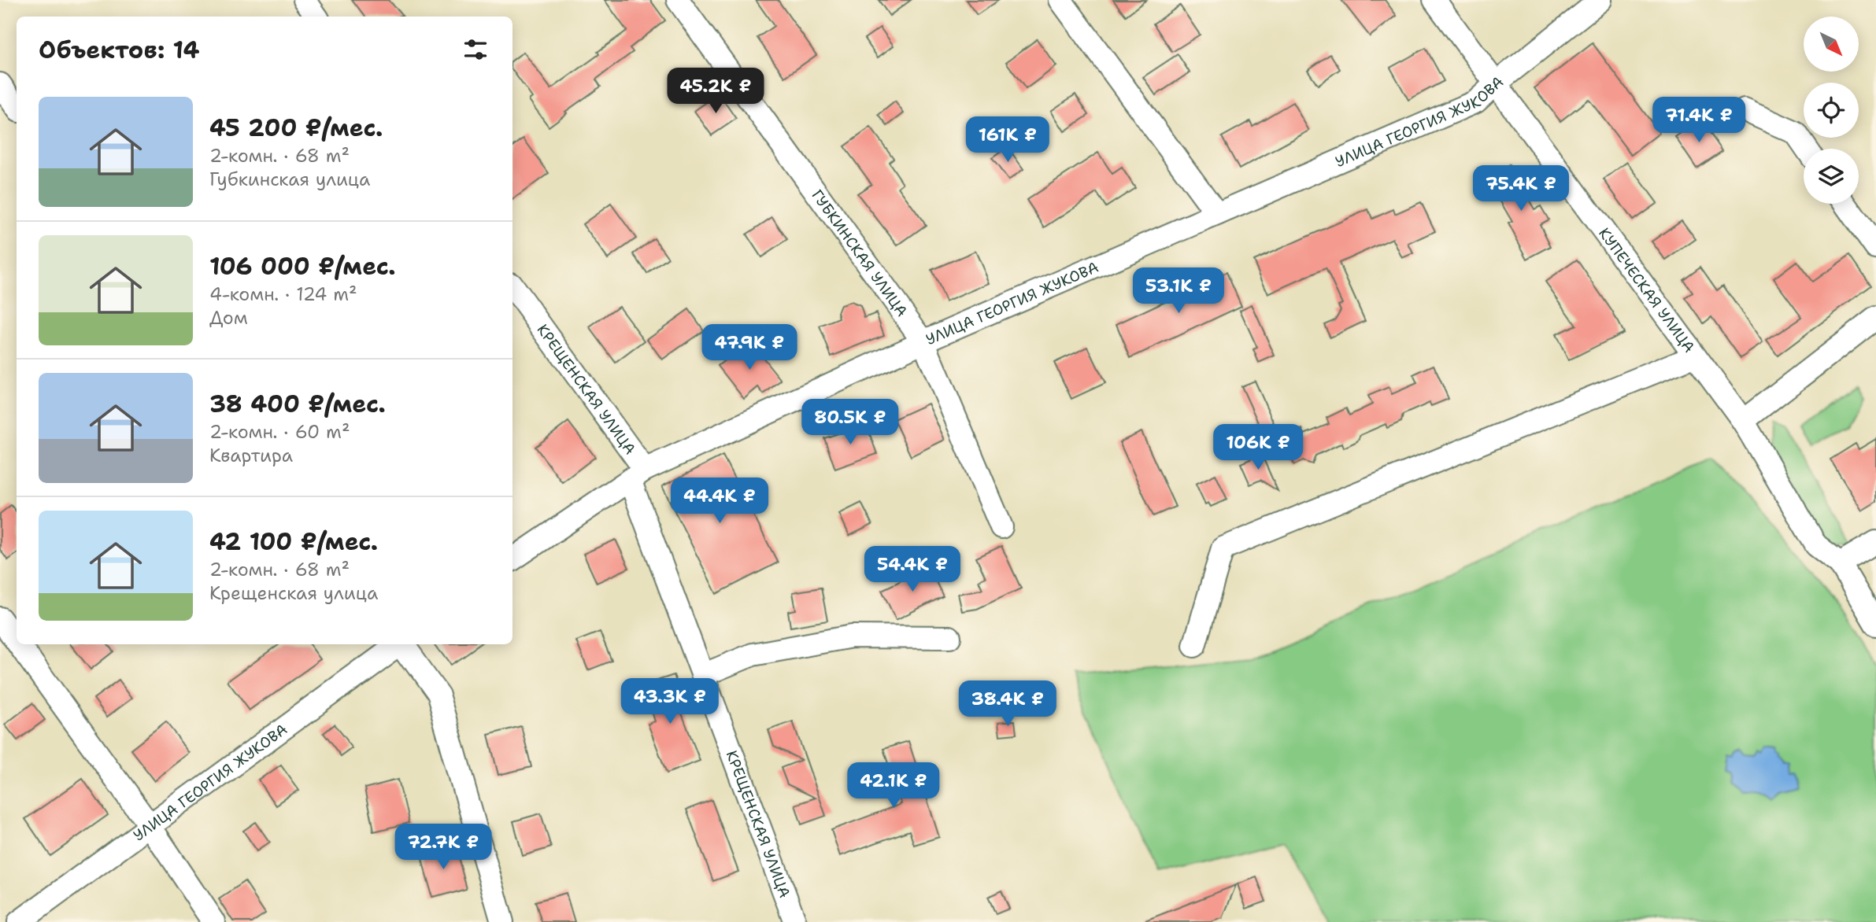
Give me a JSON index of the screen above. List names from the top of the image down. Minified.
{"streets":{"street":["УЛИЦА ГЕОРГИЯ ЖУКОВА","ГУБКИНСКАЯ УЛИЦА","КУПЕЧЕСКАЯ УЛИЦА","КРЕЩЕНСКАЯ УЛИЦА"]},"crossings":[["УЛИЦА ГЕОРГИЯ ЖУКОВА","ГУБКИНСКАЯ УЛИЦА"],["УЛИЦА ГЕОРГИЯ ЖУКОВА","КУПЕЧЕСКАЯ УЛИЦА"],["УЛИЦА ГЕОРГИЯ ЖУКОВА","КРЕЩЕНСКАЯ УЛИЦА"]],"north":"bottom right","page":{"heading":"Объектов: 14","price":["45.2K ₽","71.4K ₽","161K ₽","75.4K ₽","53.1K ₽","47.9K ₽","80.5K ₽","106K ₽","44.4K ₽","54.4K ₽","43.3K ₽","38.4K ₽","42.1K ₽","72.7K ₽"],"list":[{"name":"45 200 ₽/мес.","note":"2-комн. · 68 m² · Губкинская улица"},{"name":"106 000 ₽/мес.","note":"4-комн. · 124 m² · Дом"},{"name":"38 400 ₽/мес.","note":"2-комн. · 60 m² · Квартира"},{"name":"42 100 ₽/мес.","note":"2-комн. · 68 m² · Крещенская улица"}]}}
